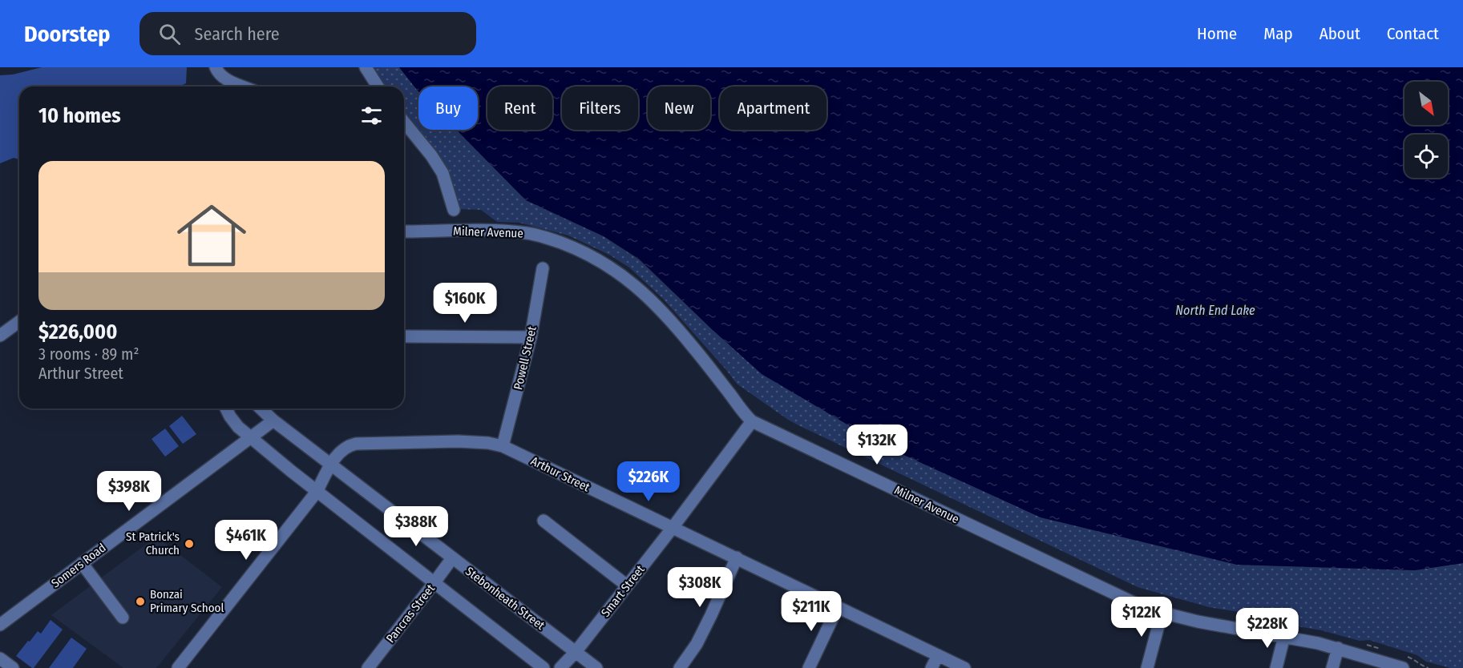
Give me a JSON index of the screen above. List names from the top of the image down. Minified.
{"streets":{"street":["Milner Avenue","Powell Street","Arthur Street","Somers Road","Smart Street","Stebonheath Street","Pancras Street"]},"crossings":[["Milner Avenue","Smart Street"],["Powell Street","Arthur Street"],["Arthur Street","Smart Street"],["Arthur Street","Stebonheath Street"],["Somers Road","Stebonheath Street"],["Smart Street","Stebonheath Street"],["Stebonheath Street","Pancras Street"]],"water":["North End Lake"],"places":["St Patrick's Church","Bonzai Primary School"],"north":"bottom right","page":{"header":"Doorstep","search":"Search here","nav":["Home","Map","About","Contact"],"chip":["Buy","Rent","Filters","New","Apartment"],"heading":"10 homes","list":[{"name":"$226,000","note":"3 rooms · 89 m² · Arthur Street"}],"price":["$160K","$132K","$226K","$398K","$388K","$461K","$308K","$211K","$122K","$228K"]}}
